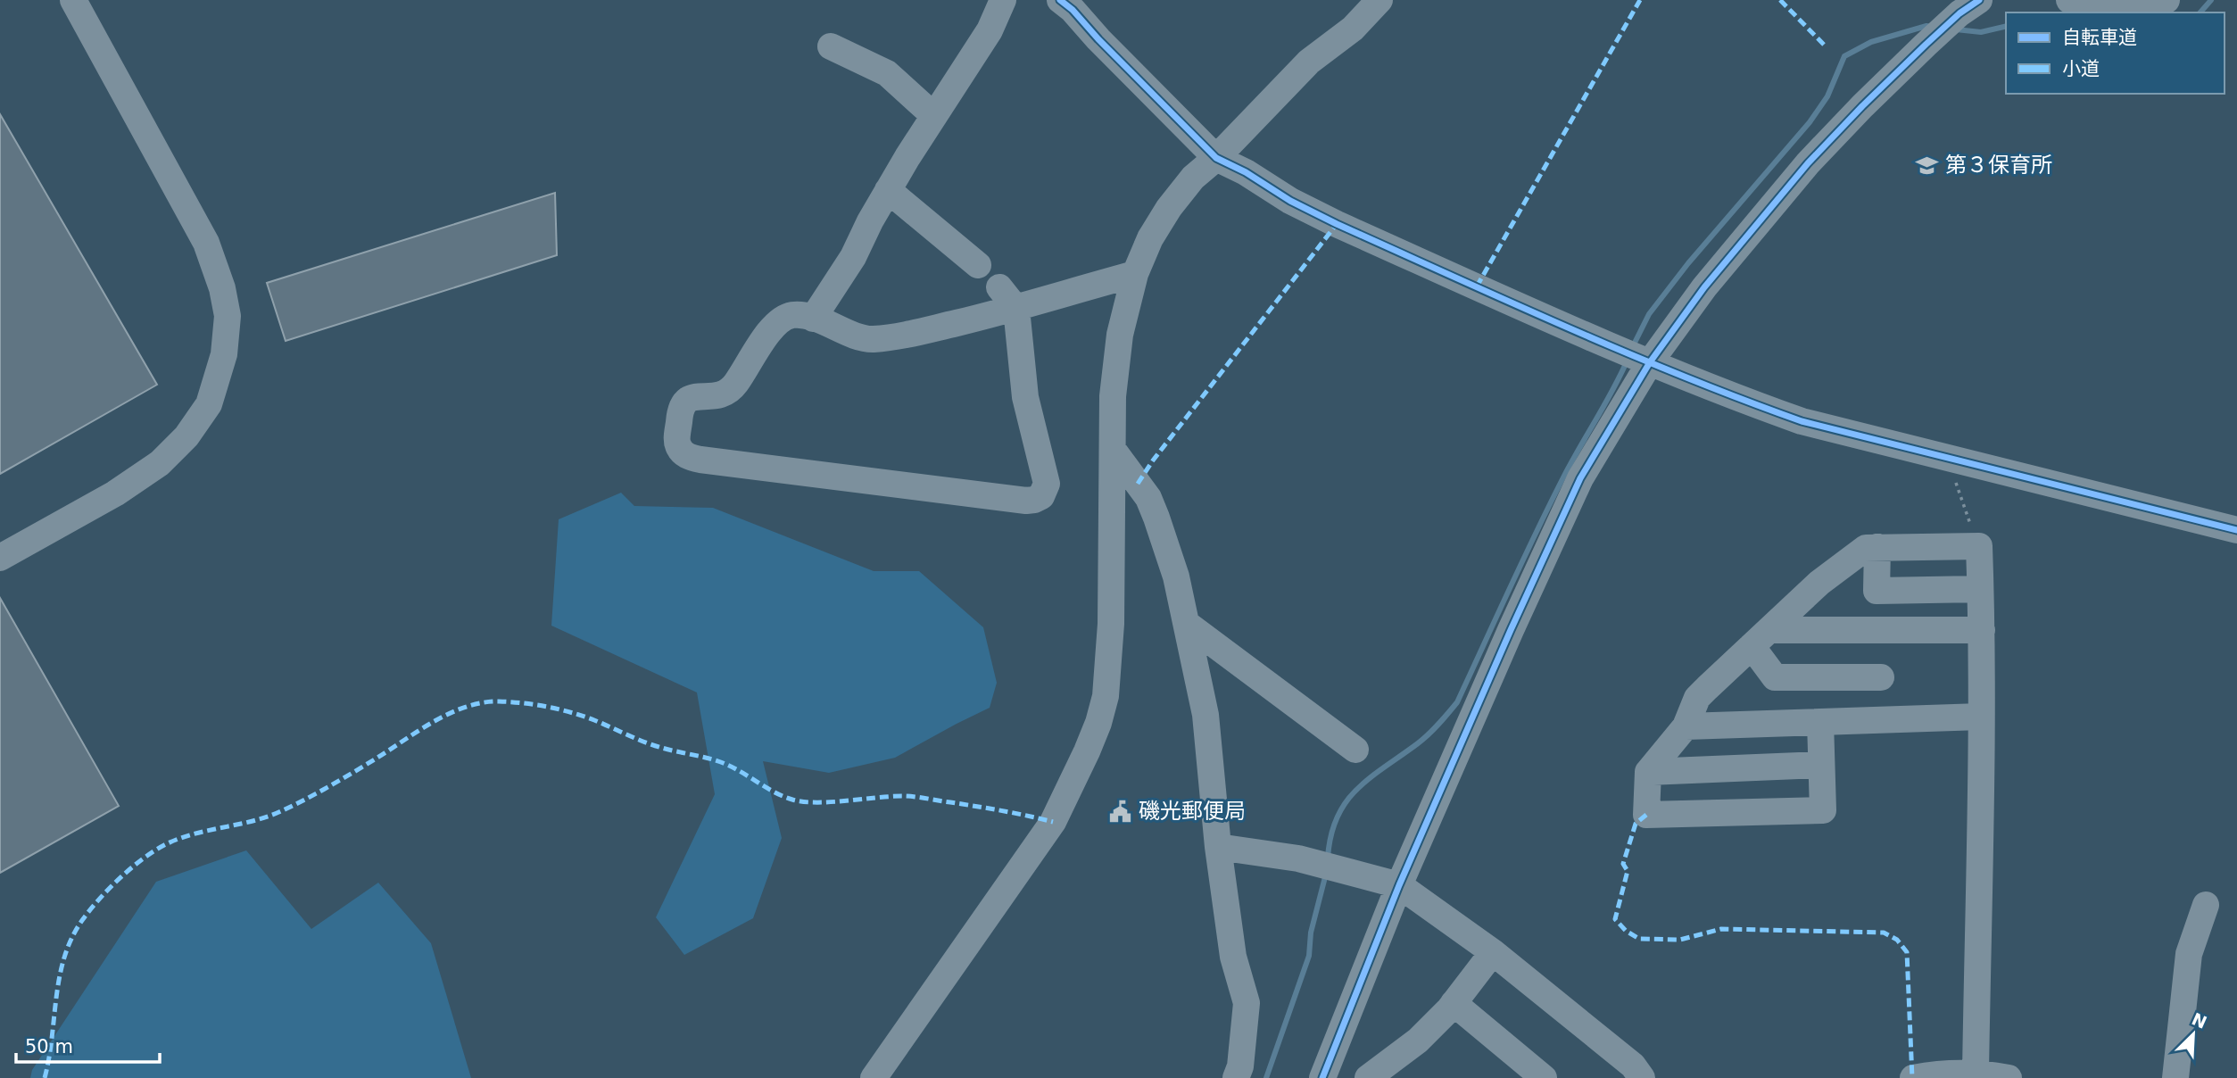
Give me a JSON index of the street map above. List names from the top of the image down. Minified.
{"places":{"school or university":["第３保育所"],"public building":["磯光郵便局"]},"legend":["自転車道","小道"],"scale_bar":"50 m","north":"top right"}
